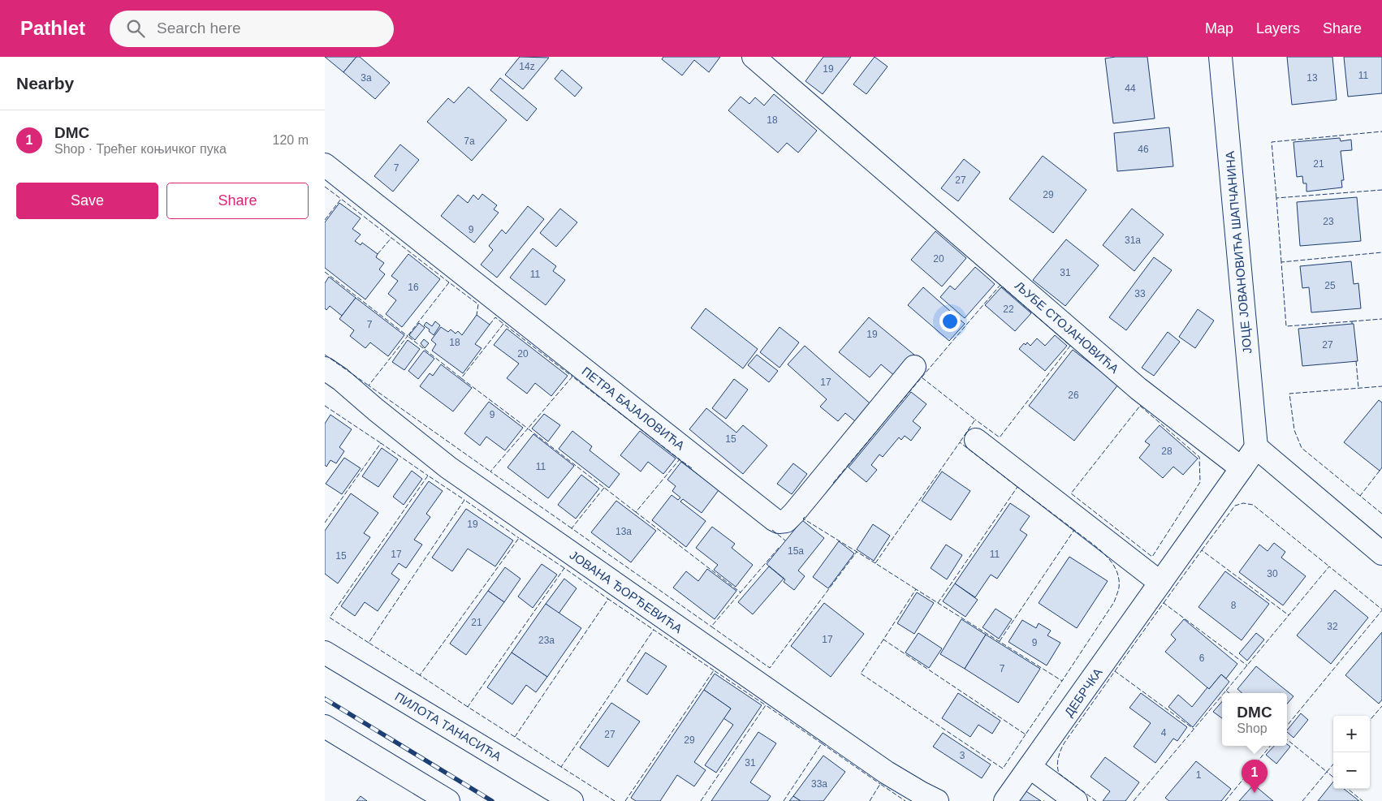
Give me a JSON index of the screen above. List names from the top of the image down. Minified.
{"streets":{"street":["ЈОЦЕ ЈОВАНОВИЋА ШАПЧАНИНА","ЉУБЕ СТОЈАНОВИЋА","ПЕТРА БАЈАЛОВИЋА","ЈОВАНА ЂОРЂЕВИЋА","ДЕБРЧКА","ПИЛОТА ТАНАСИЋА"]},"crossings":[["ЉУБЕ СТОЈАНОВИЋА","ДЕБРЧКА"]],"house_numbers":["14z","19","11","3a","13","44","18","7a","46","21","7","27","29","23","9","31a","20","31","11","25","16","33","22","7","19","18","27","20","17","26","9","15","28","11","19","13a","15a","17","11","15","30","8","21","32","17","23a","9","6","7","4","27","29","3","31","1","33a"],"page":{"header":"Pathlet","search":"Search here","nav":["Map","Layers","Share"],"heading":"Nearby","list":[{"mark":"1","name":"DMC","note":"Shop · Трећег коњичког пука","value":"120 m"}],"buttons":["Save","Share"],"popup":["DMC","Shop"],"map_buttons":["+","−"],"pins":"1"}}
